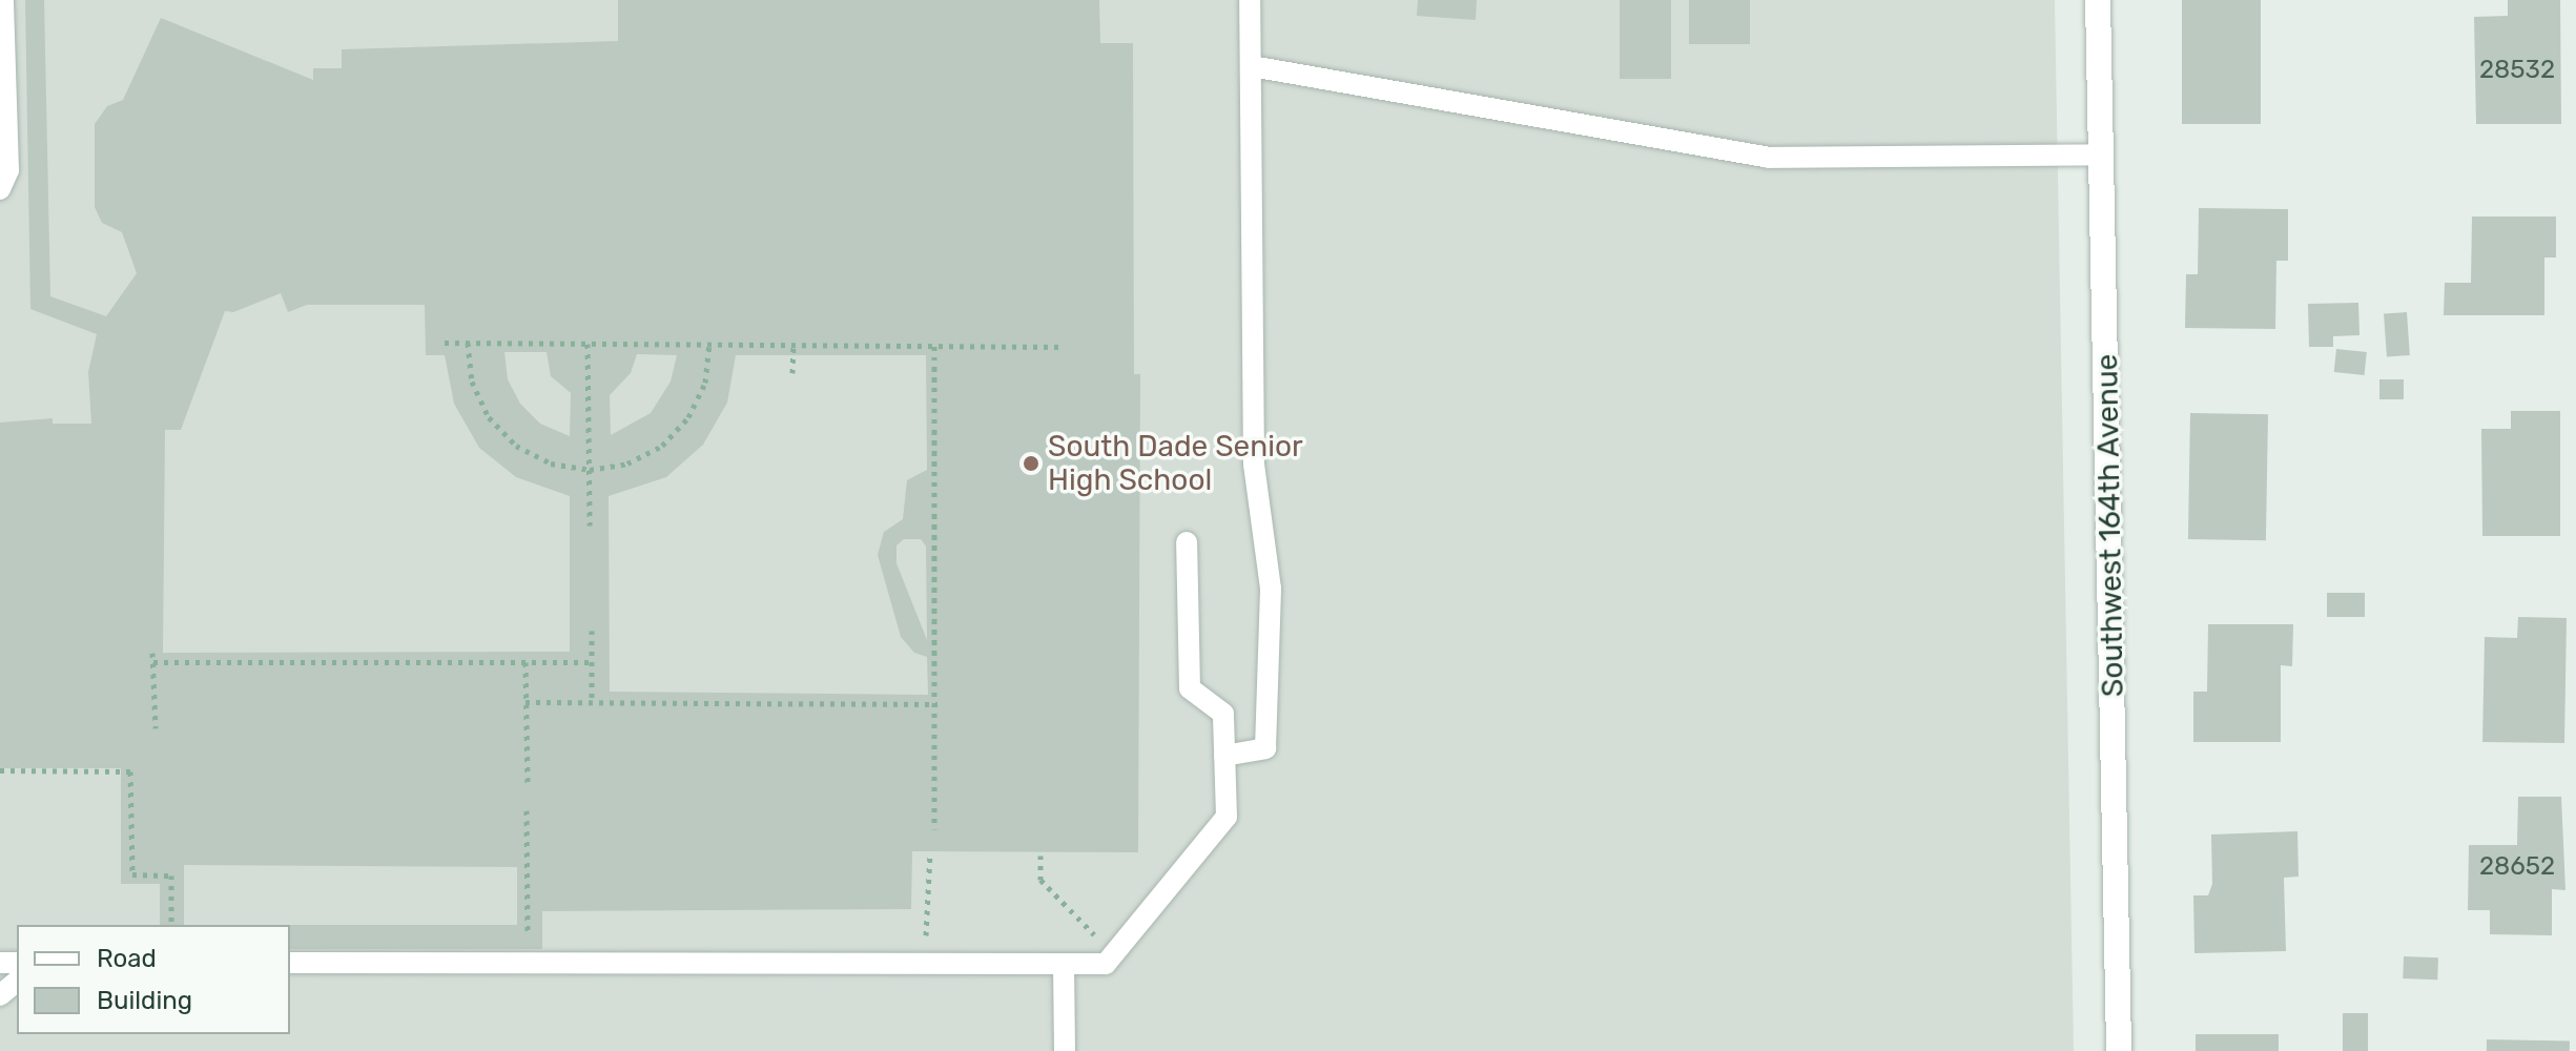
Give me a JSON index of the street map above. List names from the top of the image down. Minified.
{"streets":{"street":["Southwest 164th Avenue"]},"places":["South Dade Senior High School"],"house_numbers":["28532","28652"],"legend":["Road","Building"]}
